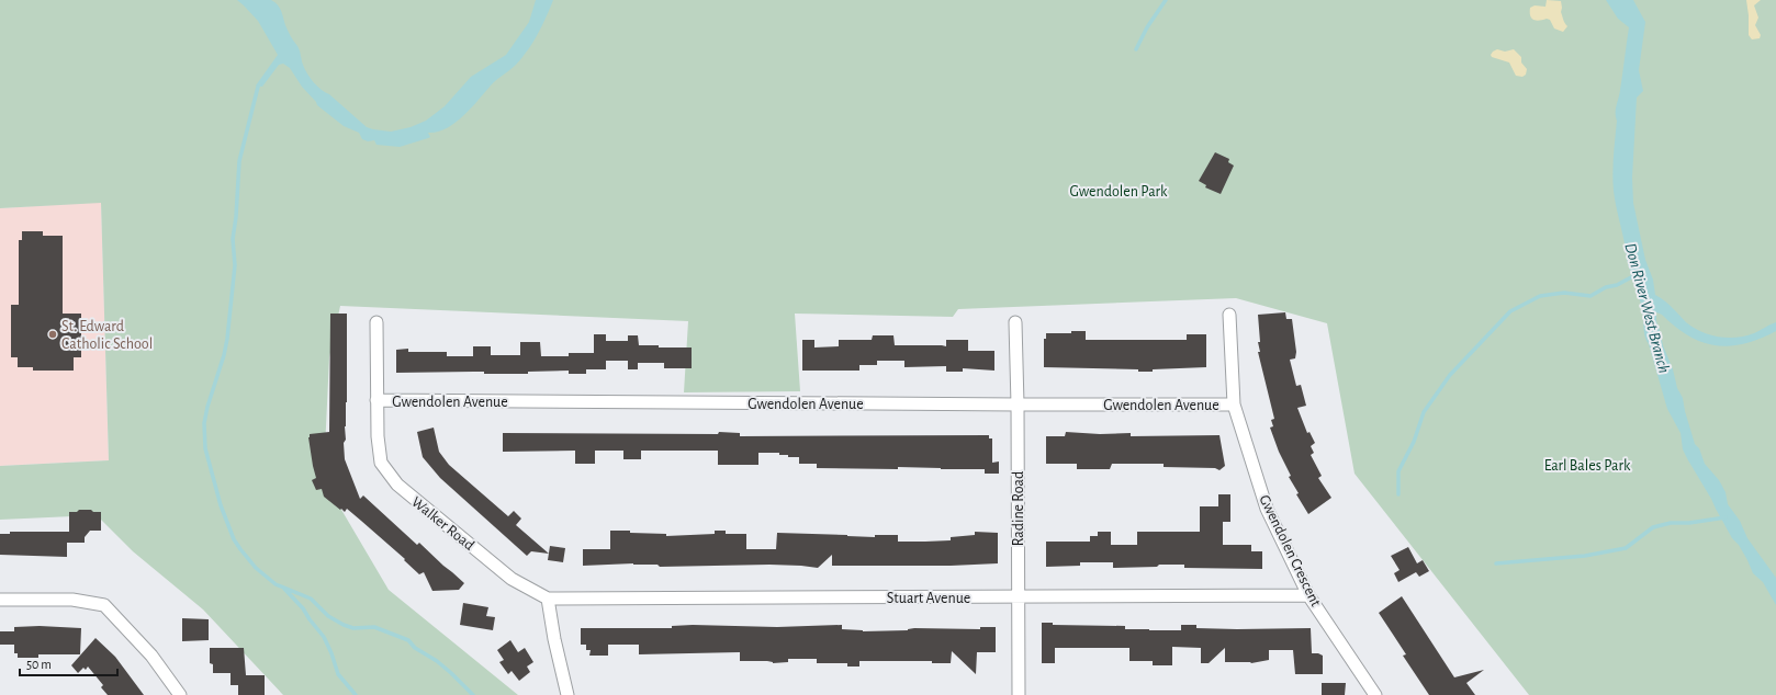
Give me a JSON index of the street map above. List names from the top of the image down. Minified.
{"streets":{"street":["Gwendolen Avenue","Radine Road","Walker Road","Gwendolen Crescent","Stuart Avenue"]},"crossings":[["Gwendolen Avenue","Radine Road"],["Gwendolen Avenue","Walker Road"],["Gwendolen Avenue","Gwendolen Crescent"],["Radine Road","Stuart Avenue"],["Walker Road","Stuart Avenue"],["Gwendolen Crescent","Stuart Avenue"]],"water":["Don River West Branch"],"parks":["Gwendolen Park","Earl Bales Park"],"places":["St. Edward Catholic School"],"scale_bar":"50 m"}
